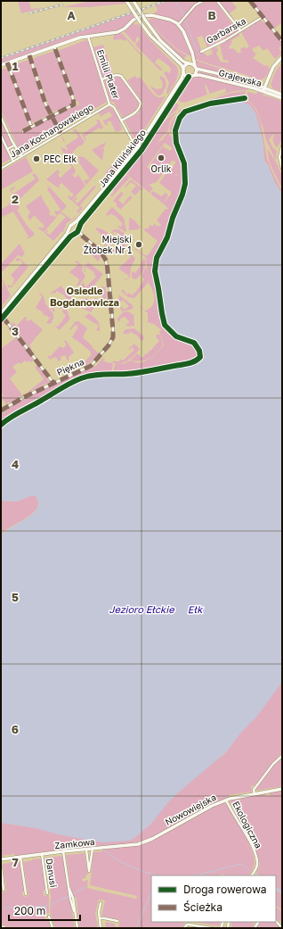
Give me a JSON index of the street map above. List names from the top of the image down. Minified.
{"streets":{"street":["Garbarska","Emilii Plater","Grajewska","Jana Kochanowskiego","Jana Kilińskiego","Piękna","Nowowiejska","Ekologiczna","Zamkowa","Danusi"]},"crossings":[["Emilii Plater","Jana Kochanowskiego"],["Emilii Plater","Jana Kilińskiego"],["Grajewska","Jana Kilińskiego"],["Jana Kilińskiego","Piękna"],["Nowowiejska","Ekologiczna"],["Nowowiejska","Zamkowa"],["Zamkowa","Danusi"]],"districts":["Osiedle Bogdanowicza"],"water":["Jezioro Ełckie","Ełk"],"places":["Orlik","PEC Ełk","Miejski Żłobek Nr 1"],"legend":["Droga rowerowa","Ścieżka"],"scale_bar":"200 m","grid":{"columns":["A","B"],"rows":["1","2","3","4","5","6","7"]}}
